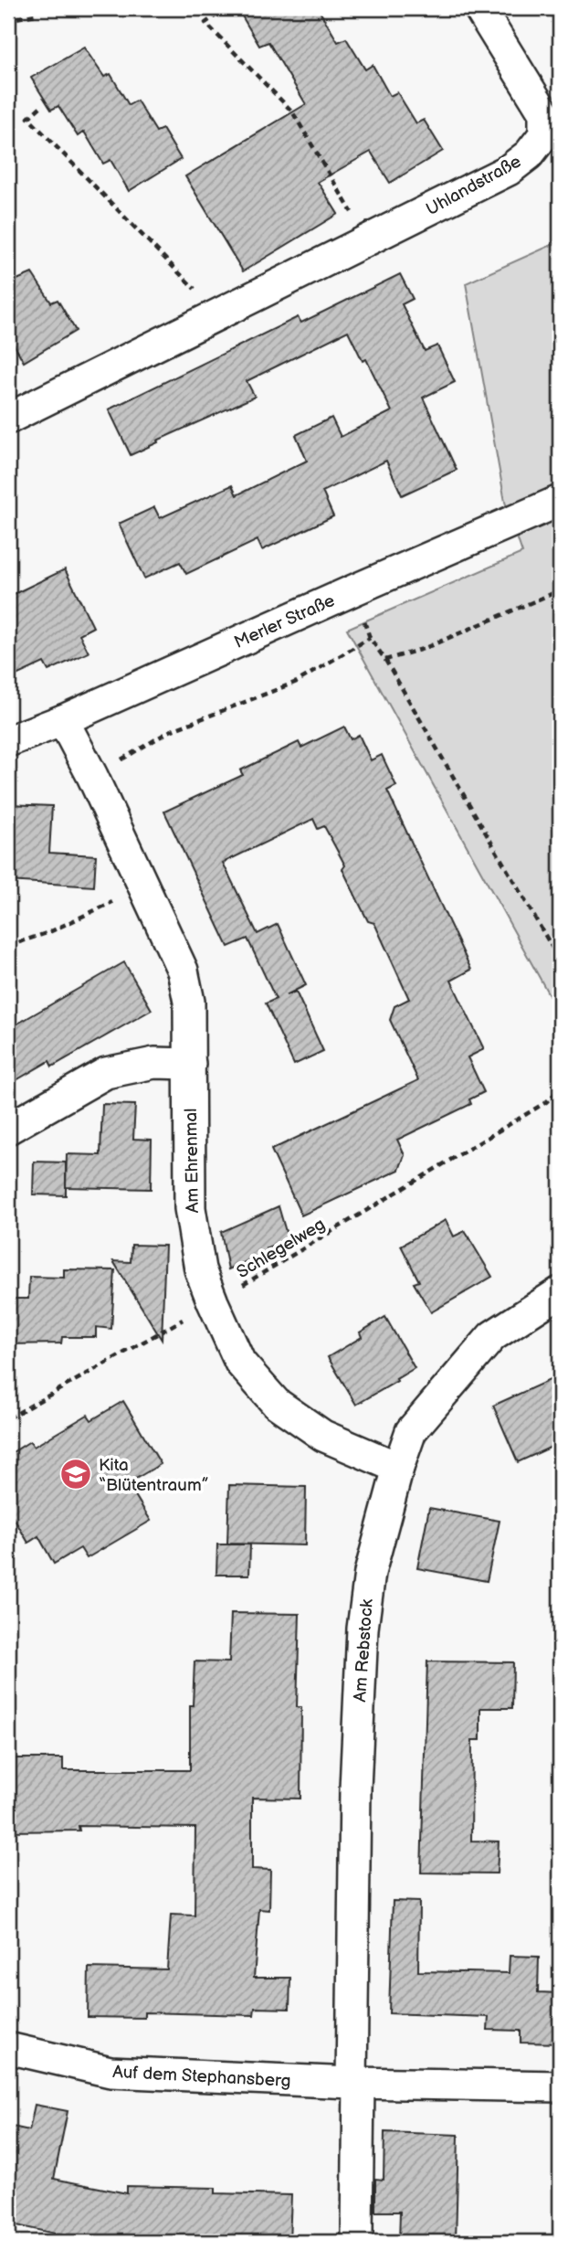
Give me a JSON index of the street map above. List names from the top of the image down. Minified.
{"streets":{"street":["Uhlandstraße","Merler Straße","Am Ehrenmal","Am Rebstock","Auf dem Stephansberg"],"path":["Schlegelweg"]},"crossings":[["Merler Straße","Am Ehrenmal"],["Am Ehrenmal","Schlegelweg"],["Am Ehrenmal","Am Rebstock"],["Am Rebstock","Auf dem Stephansberg"]],"places":{"school or university":["Kita “Blütentraum”"]}}
